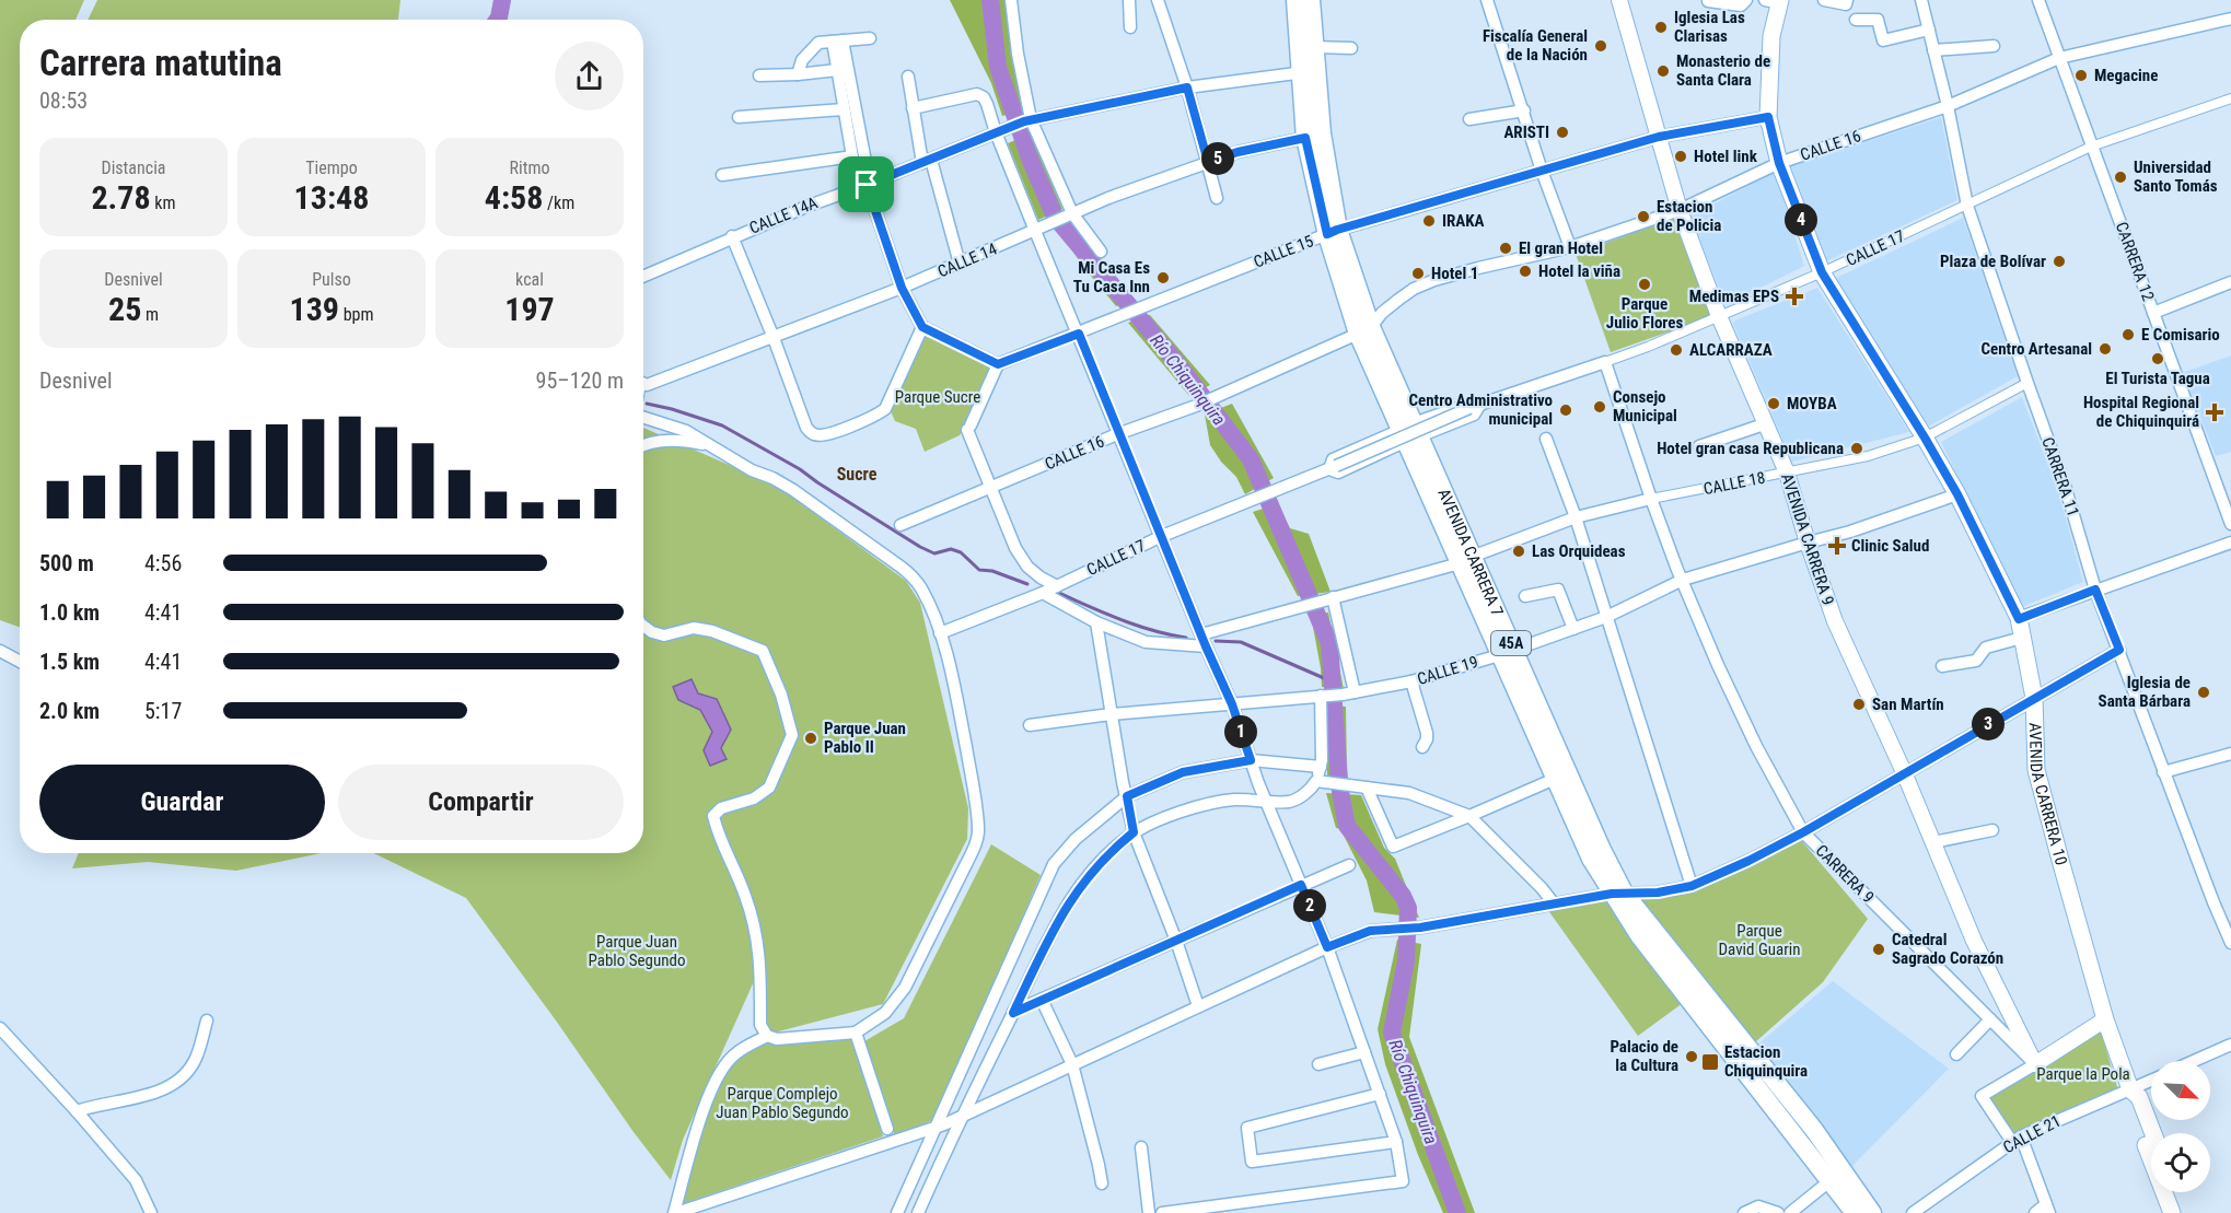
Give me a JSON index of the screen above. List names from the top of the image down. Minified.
{"streets":{"main road":["AVENIDA CARRERA 7","45A","AVENIDA CARRERA 10"],"street":["CALLE 16","CALLE 14A","CALLE 17","CALLE 15","CALLE 14","CARRERA 12","CARRERA 11","CALLE 18","AVENIDA CARRERA 9","CALLE 19","CARRERA 9","CALLE 21"]},"crossings":[["CALLE 16","CARRERA 12"],["CALLE 16","CARRERA 11"],["CALLE 16","AVENIDA CARRERA 9"],["CALLE 16","AVENIDA CARRERA 7"],["CALLE 16","AVENIDA CARRERA 10"],["CALLE 14A","AVENIDA CARRERA 7"],["CALLE 17","CARRERA 12"],["CALLE 17","CARRERA 11"],["CALLE 17","AVENIDA CARRERA 9"],["CALLE 17","AVENIDA CARRERA 7"],["CALLE 17","AVENIDA CARRERA 10"],["CALLE 17","CARRERA 9"],["CALLE 15","AVENIDA CARRERA 9"],["CALLE 15","AVENIDA CARRERA 7"],["CALLE 15","AVENIDA CARRERA 10"],["CALLE 14","AVENIDA CARRERA 7"],["CARRERA 11","CALLE 18"],["CALLE 18","AVENIDA CARRERA 9"],["CALLE 18","AVENIDA CARRERA 7"],["CALLE 18","AVENIDA CARRERA 10"],["CALLE 18","CARRERA 9"],["AVENIDA CARRERA 9","CALLE 19"],["AVENIDA CARRERA 9","CARRERA 9"],["AVENIDA CARRERA 7","CALLE 19"],["CALLE 19","AVENIDA CARRERA 10"],["CALLE 19","CARRERA 9"],["AVENIDA CARRERA 10","CALLE 21"]],"districts":["Sucre"],"water":["Río Chiquinquira"],"parks":["Parque Sucre","Parque David Guarin","Parque Juan Pablo Segundo","Parque la Pola","Parque Complejo Juan Pablo Segundo"],"places":{"other":["Iglesia Las Clarisas","Fiscalía General de la Nación","Monasterio de Santa Clara","Megacine","ARISTI","Hotel link","Universidad Santo Tomás","Estacion de Policia","IRAKA","El gran Hotel","Plaza de Bolívar","Hotel la viña","Hotel 1","Mi Casa Es Tu Casa Inn","Parque Julio Flores","E Comisario","Centro Artesanal","ALCARRAZA","El Turista Tagua","MOYBA","Consejo Municipal","Centro Administrativo municipal","Hotel gran casa Republicana","Las Orquideas","Iglesia de Santa Bárbara","San Martín","Parque Juan Pablo II","Catedral Sagrado Corazón","Palacio de la Cultura"],"health":["Medimas EPS","Hospital Regional de Chiquinquirá","Clinic Salud"],"transit":["Estacion Chiquinquira"]},"north":"bottom right","page":{"heading":["Carrera matutina","08:53"],"stats":[["Distancia","2.78 km"],["Tiempo","13:48"],["Ritmo","4:58 /km"],["Desnivel","25 m"],["Pulso","139 bpm"],["kcal","197"]],"pins":["5","4","3","1","2"],"chart":["Desnivel","95–120 m"],"list":[{"name":"500 m","note":"4:56"},{"name":"1.0 km","note":"4:41"},{"name":"1.5 km","note":"4:41"},{"name":"2.0 km","note":"5:17"}],"buttons":["Guardar","Compartir"]}}
